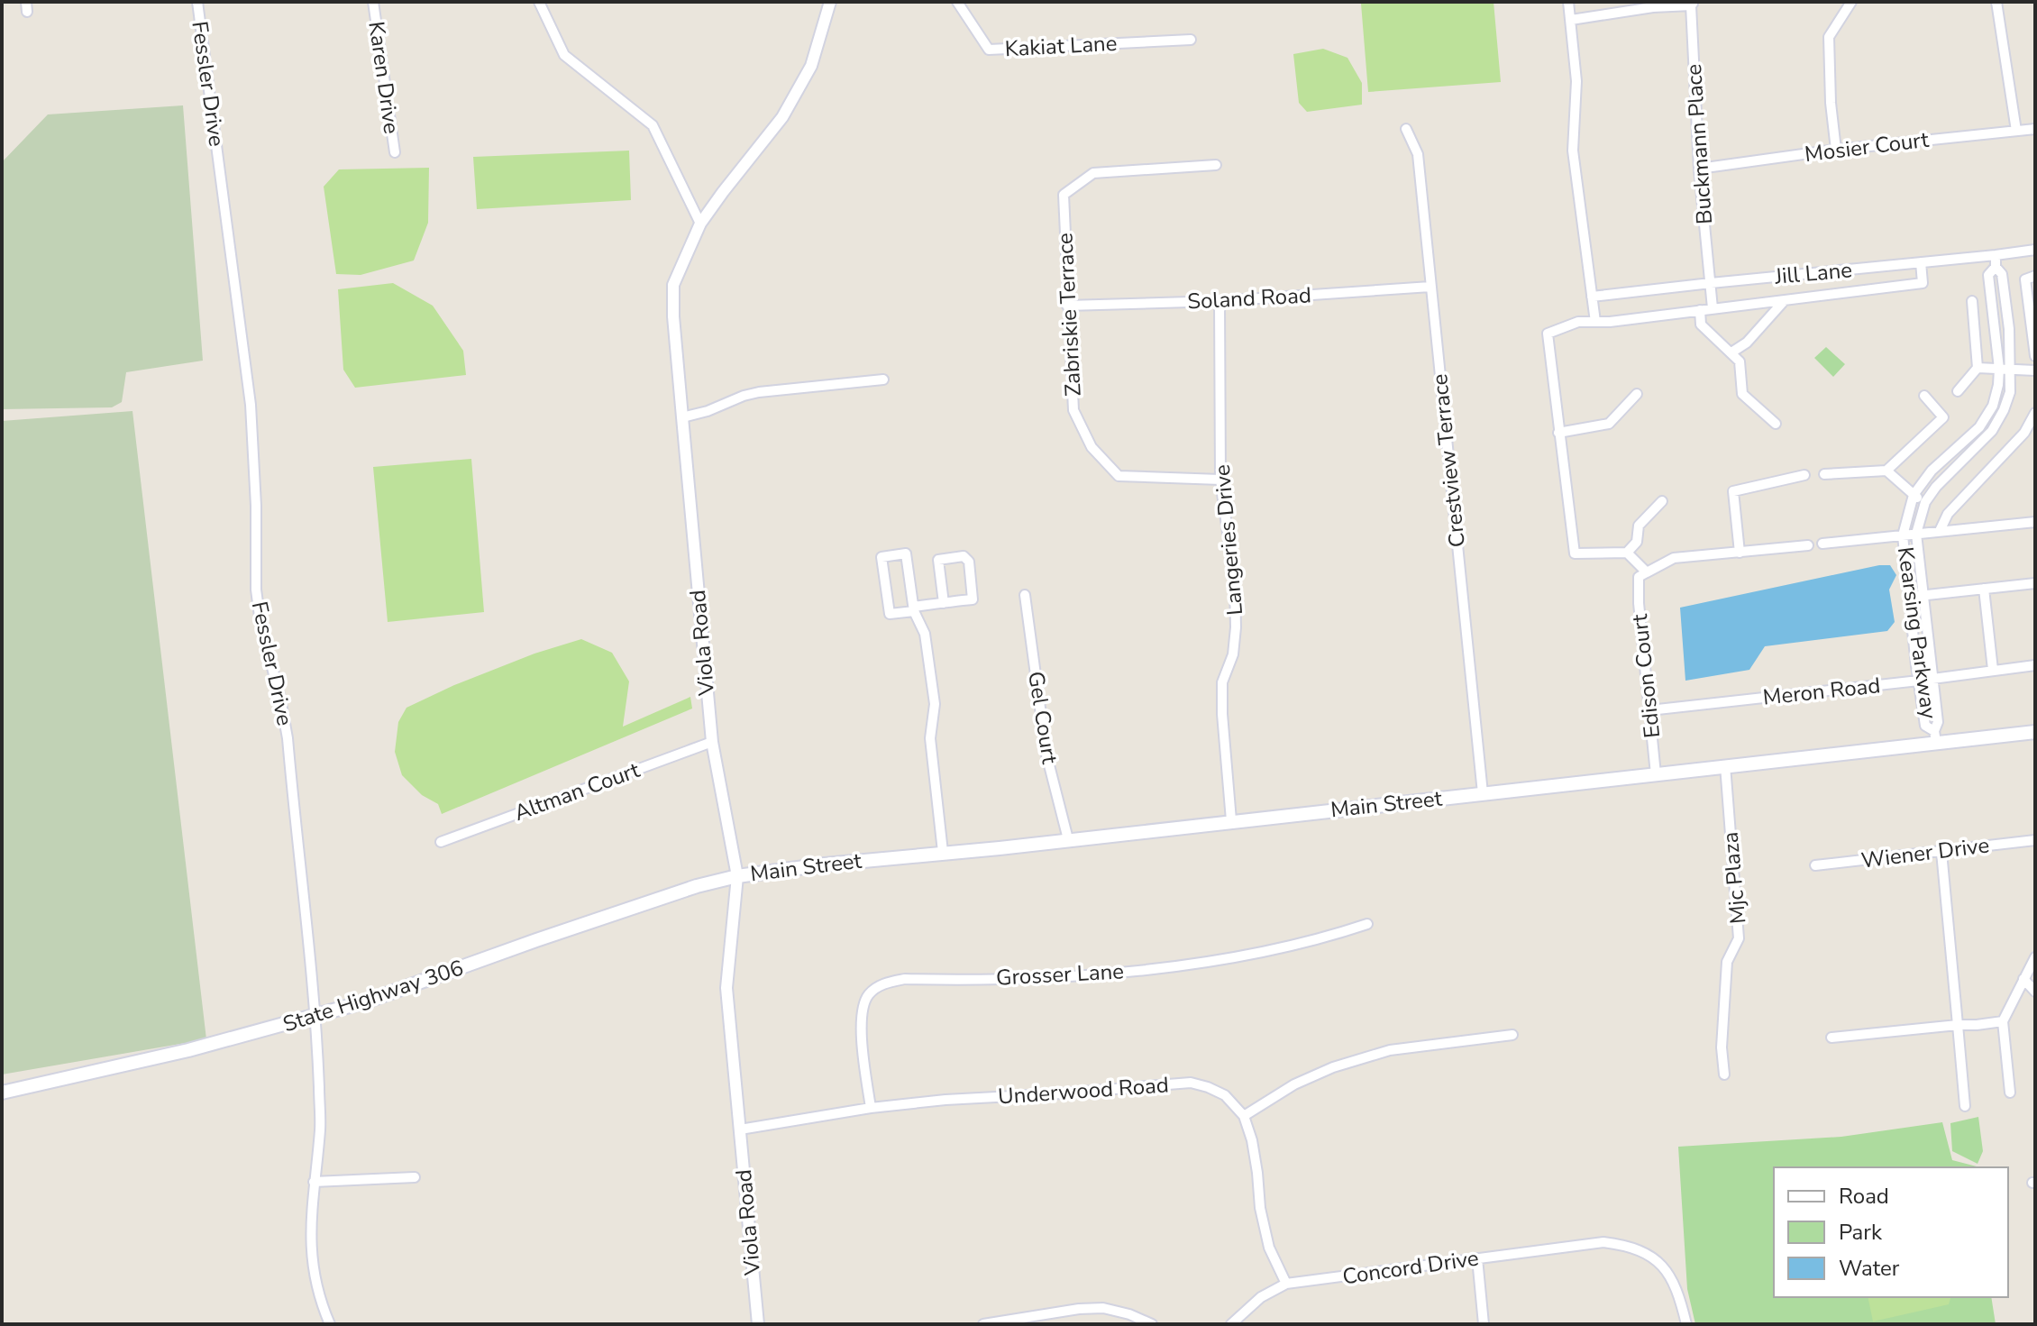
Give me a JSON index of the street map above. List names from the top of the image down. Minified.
{"streets":{"main road":["Main Street","State Highway 306"],"street":["Kakiat Lane","Karen Drive","Fessler Drive","Buckmann Place","Mosier Court","Jill Lane","Soland Road","Zabriskie Terrace","Crestview Terrace","Langeries Drive","Kearsing Parkway","Viola Road","Edison Court","Meron Road","Gel Court","Altman Court","Wiener Drive","Mjc Plaza","Grosser Lane","Underwood Road","Concord Drive"]},"crossings":[["Fessler Drive","State Highway 306"],["Buckmann Place","Mosier Court"],["Buckmann Place","Jill Lane"],["Jill Lane","Kearsing Parkway"],["Soland Road","Zabriskie Terrace"],["Soland Road","Crestview Terrace"],["Soland Road","Langeries Drive"],["Zabriskie Terrace","Langeries Drive"],["Crestview Terrace","Main Street"],["Langeries Drive","Main Street"],["Kearsing Parkway","Meron Road"],["Kearsing Parkway","Main Street"],["Viola Road","Altman Court"],["Viola Road","Main Street"],["Viola Road","State Highway 306"],["Viola Road","Underwood Road"],["Edison Court","Meron Road"],["Edison Court","Main Street"],["Gel Court","Main Street"],["Main Street","Mjc Plaza"],["Main Street","State Highway 306"],["Grosser Lane","Underwood Road"]],"legend":["Road","Park","Water"]}
